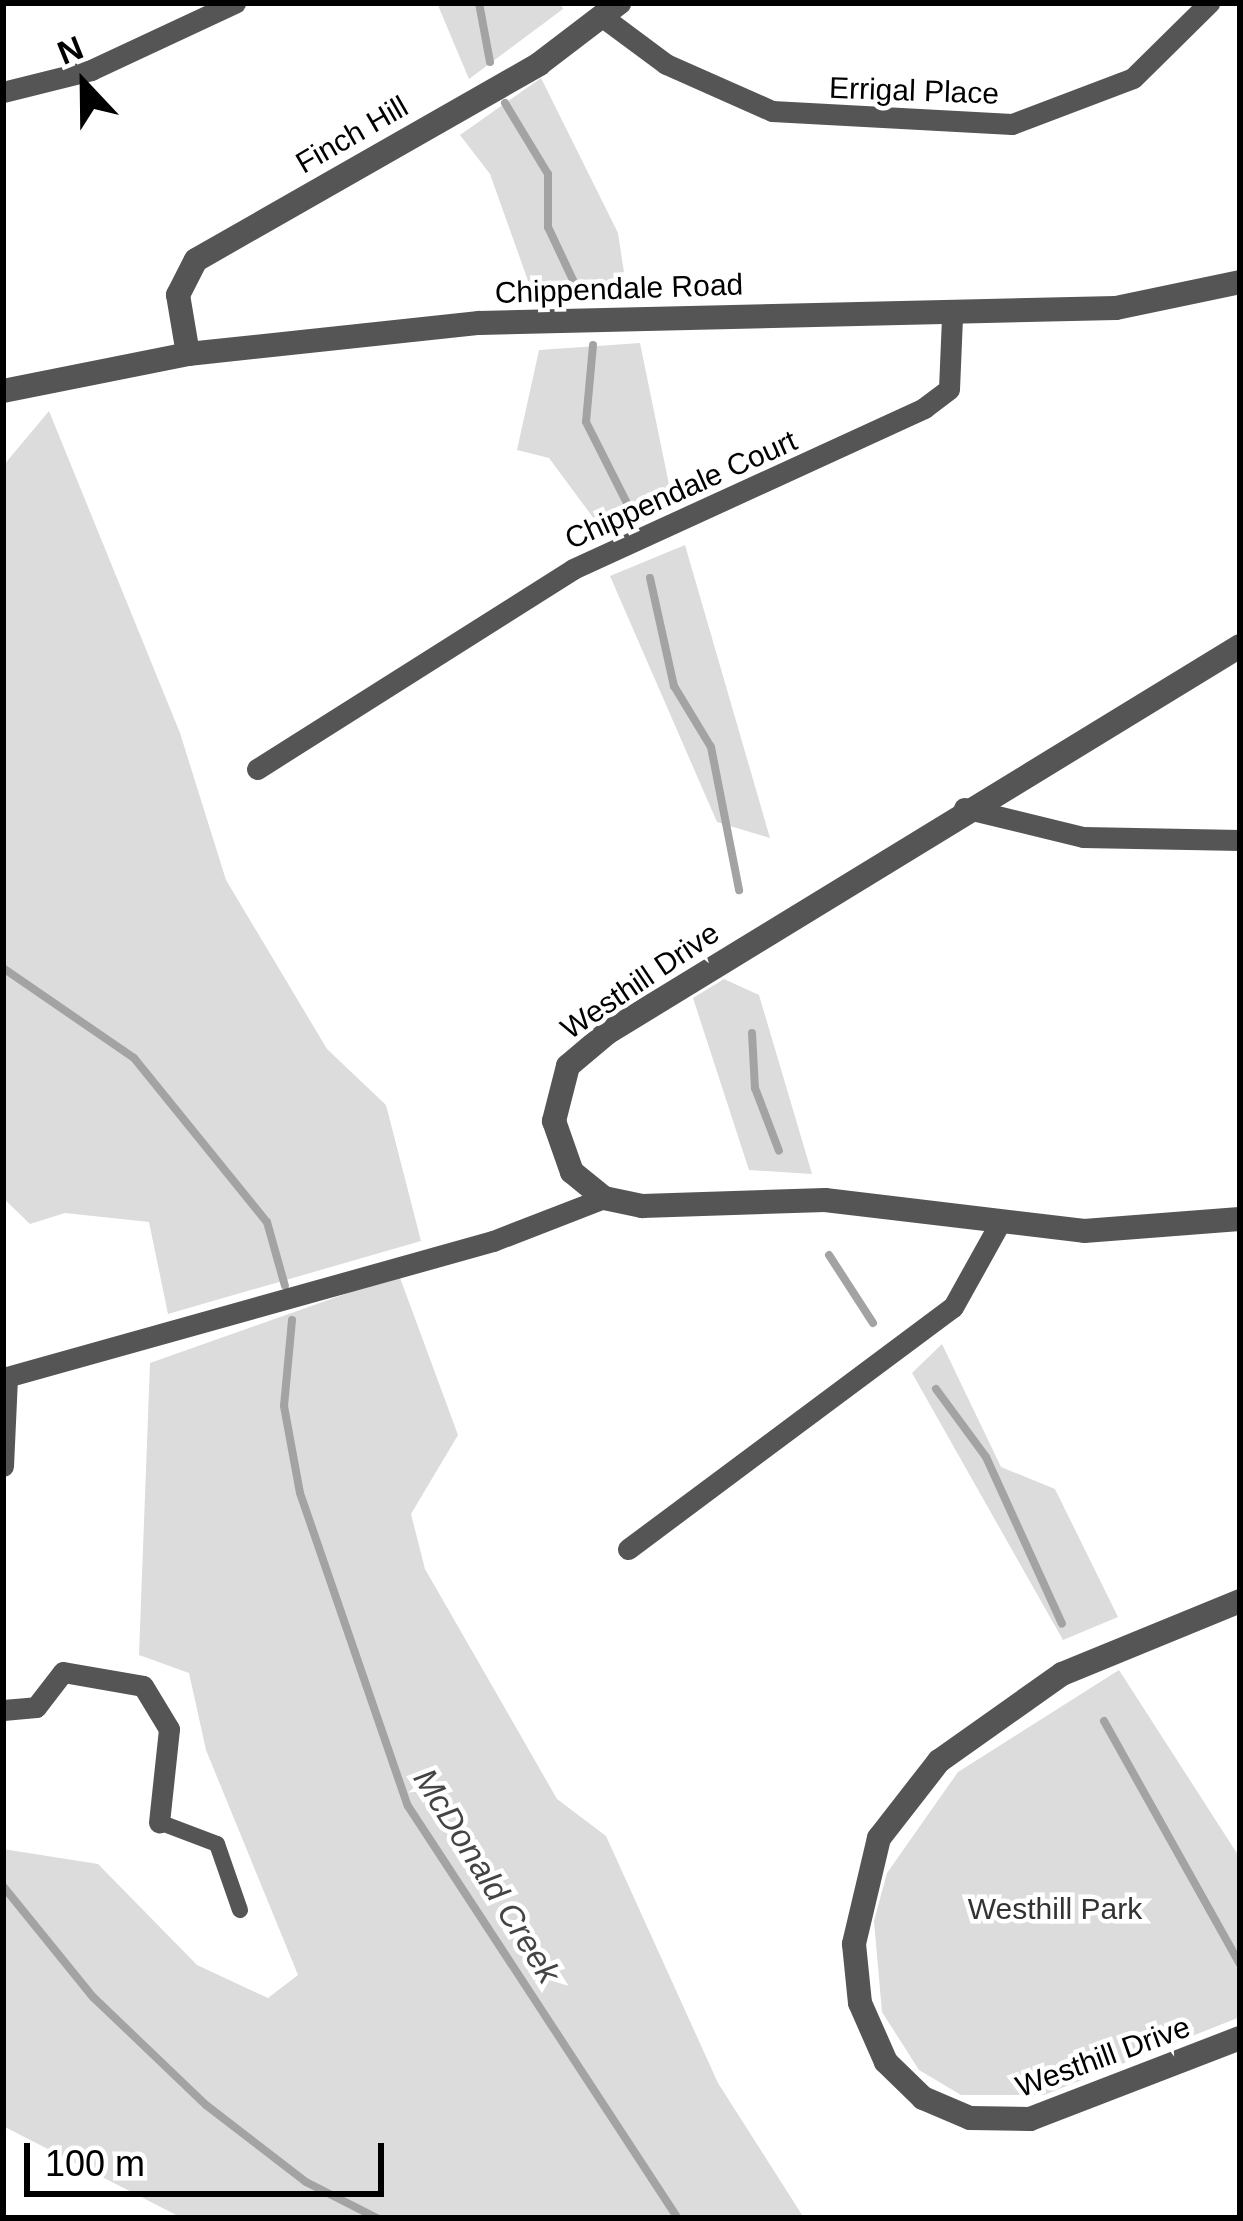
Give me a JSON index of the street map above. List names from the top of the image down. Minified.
{"streets":{"street":["Errigal Place","Finch Hill","Chippendale Road","Chippendale Court","Westhill Drive"]},"crossings":[["Errigal Place","Finch Hill"],["Finch Hill","Chippendale Road"],["Chippendale Road","Chippendale Court"]],"water":["McDonald Creek"],"parks":["Westhill Park"],"scale_bar":"100 m","north":"top"}
